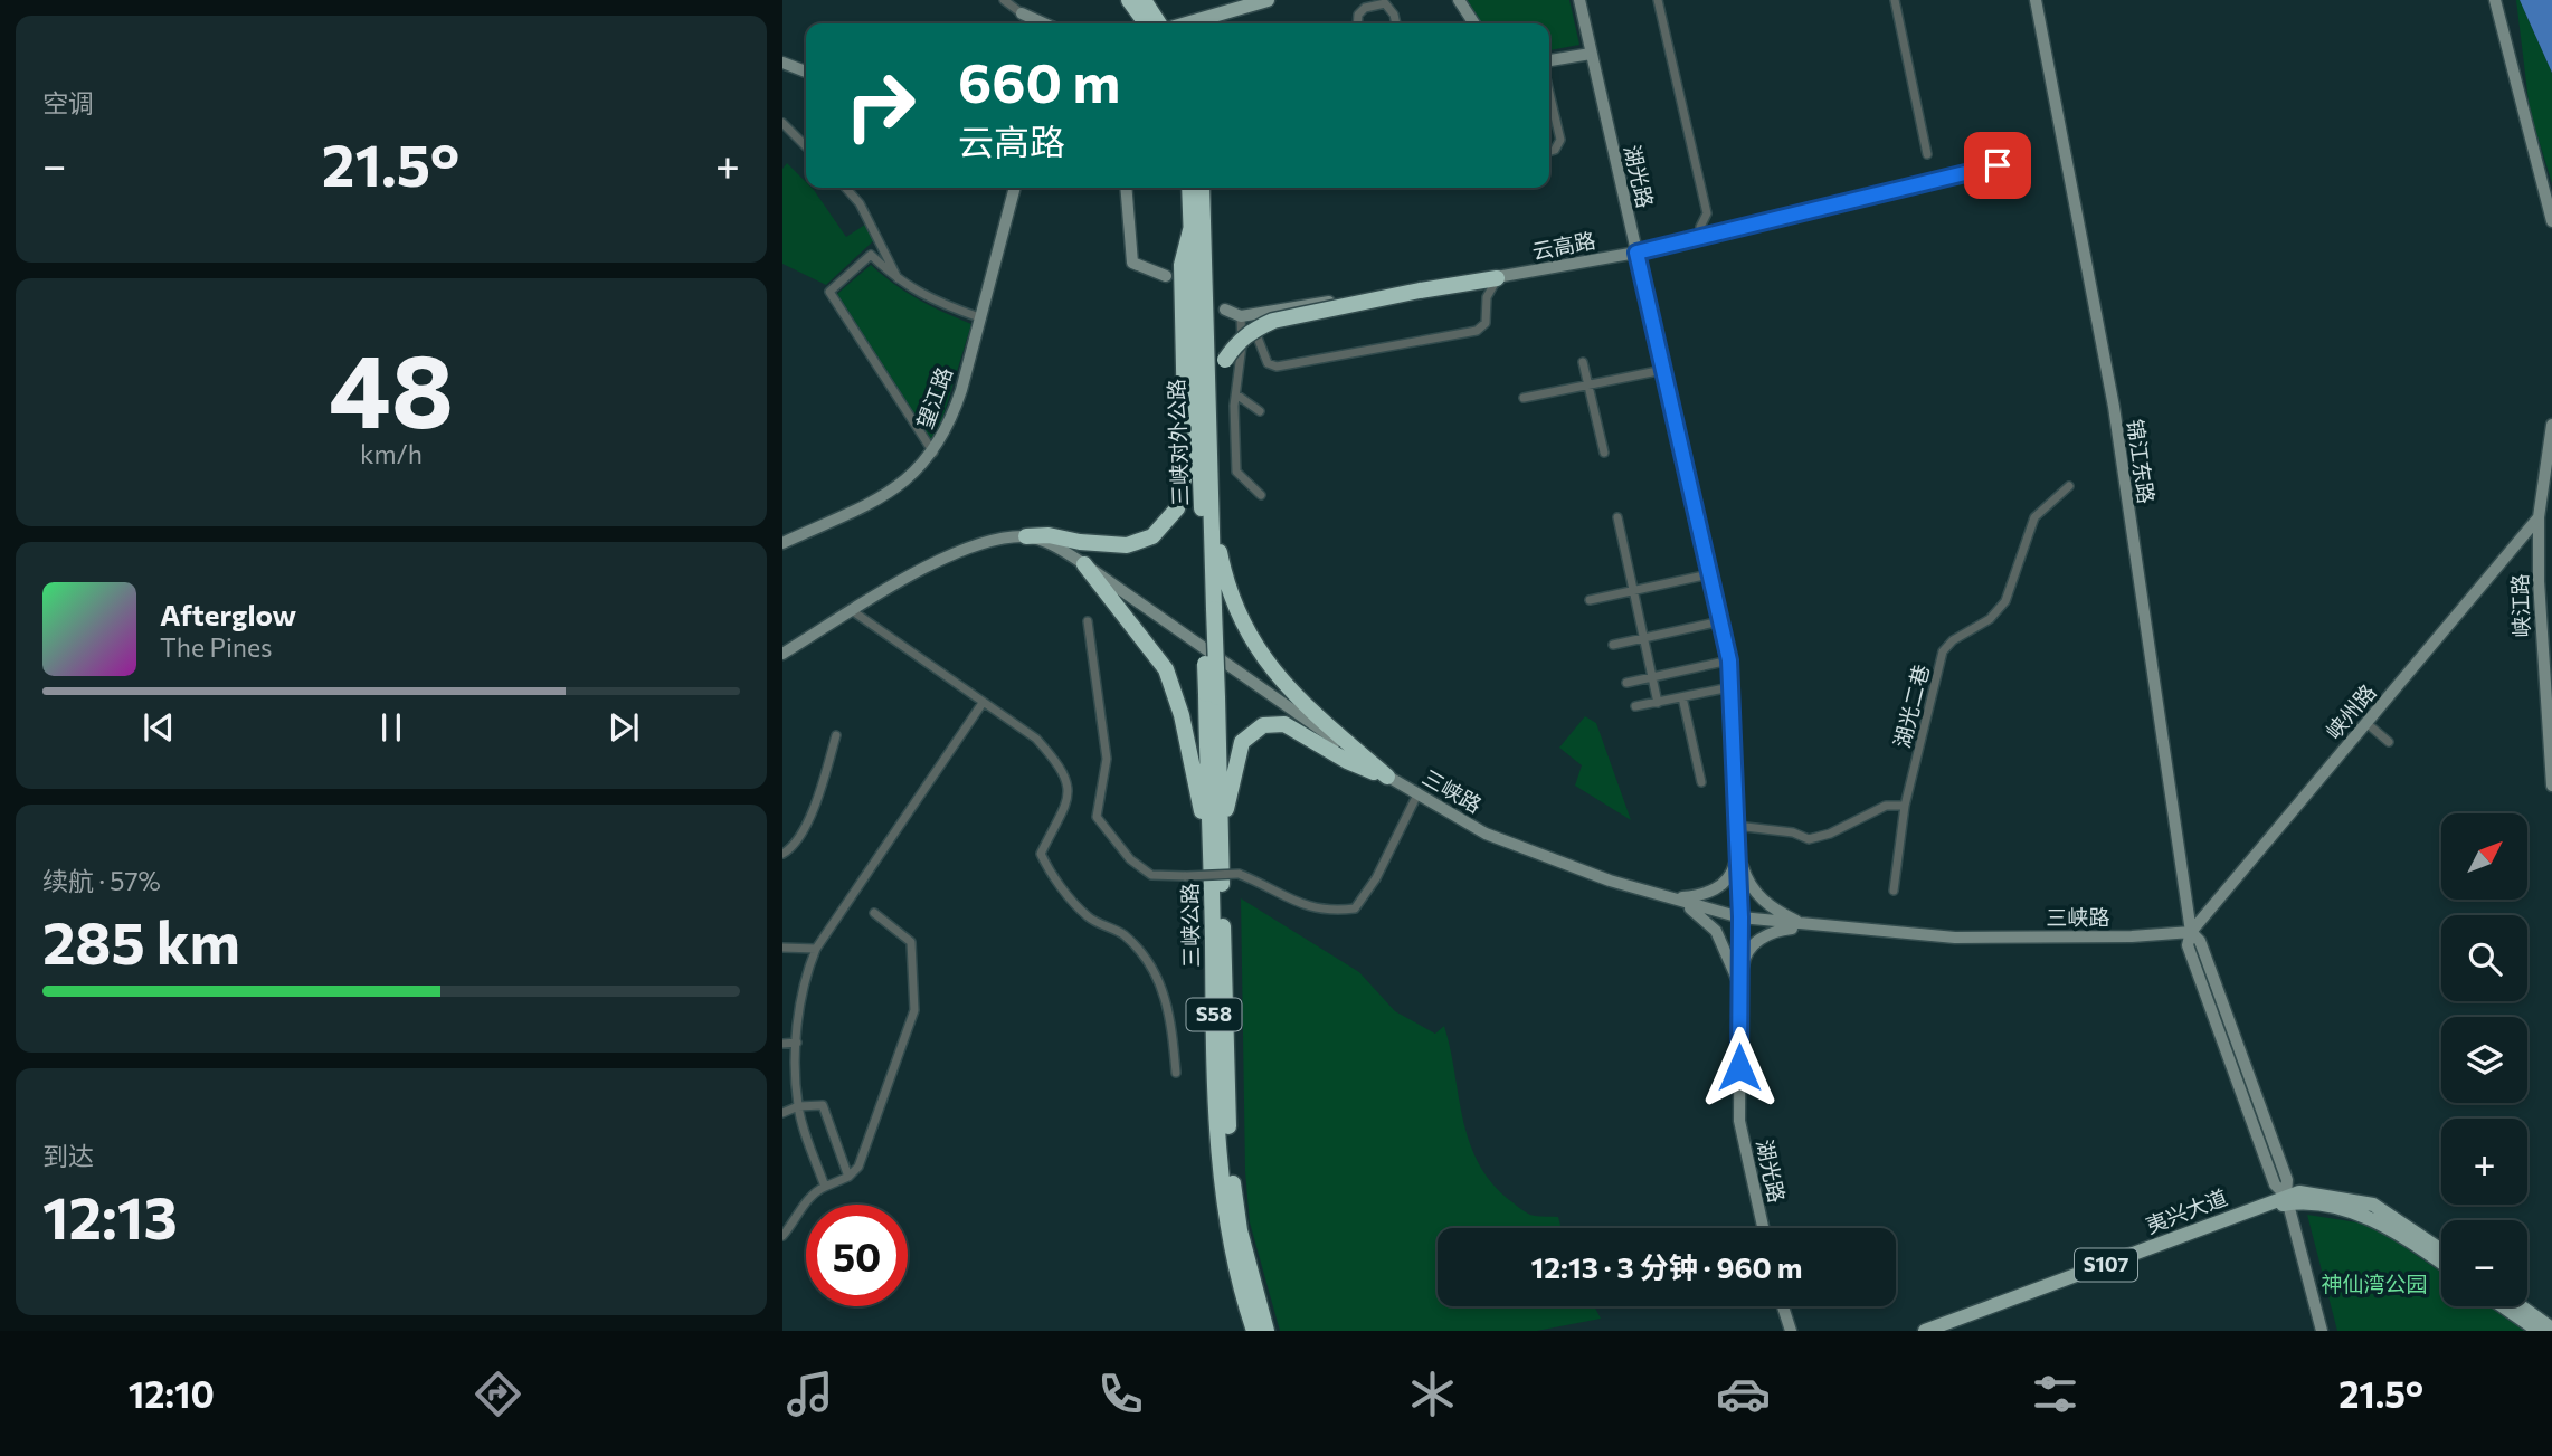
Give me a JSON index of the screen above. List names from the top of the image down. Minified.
{"streets":{"highway":["三峡对外公路","三峡公路","S58"],"main road":["湖光路","云高路","望江路","锦江东路","峡江路","峡州路","三峡路","夷兴大道","S107"],"street":["湖光二巷"]},"crossings":[["湖光路","云高路"],["湖光路","三峡路"],["三峡对外公路","三峡公路"],["三峡对外公路","S58"],["锦江东路","峡州路"],["锦江东路","三峡路"],["峡江路","峡州路"],["峡州路","三峡路"]],"parks":["神仙湾公园"],"north":"top right","page":{"tile":["空调",["48","km/h"],["续航 · 57%","285 km"],["到达","12:13"]],"turn":["660 m","云高路"],"heat":["−","21.5°","+"],"song":["Afterglow","The Pines"],"map_buttons":["+","−"],"limit":"50","trip":"12:13 · 3 分钟 · 960 m","tabs":["12:10","21.5°"]}}
